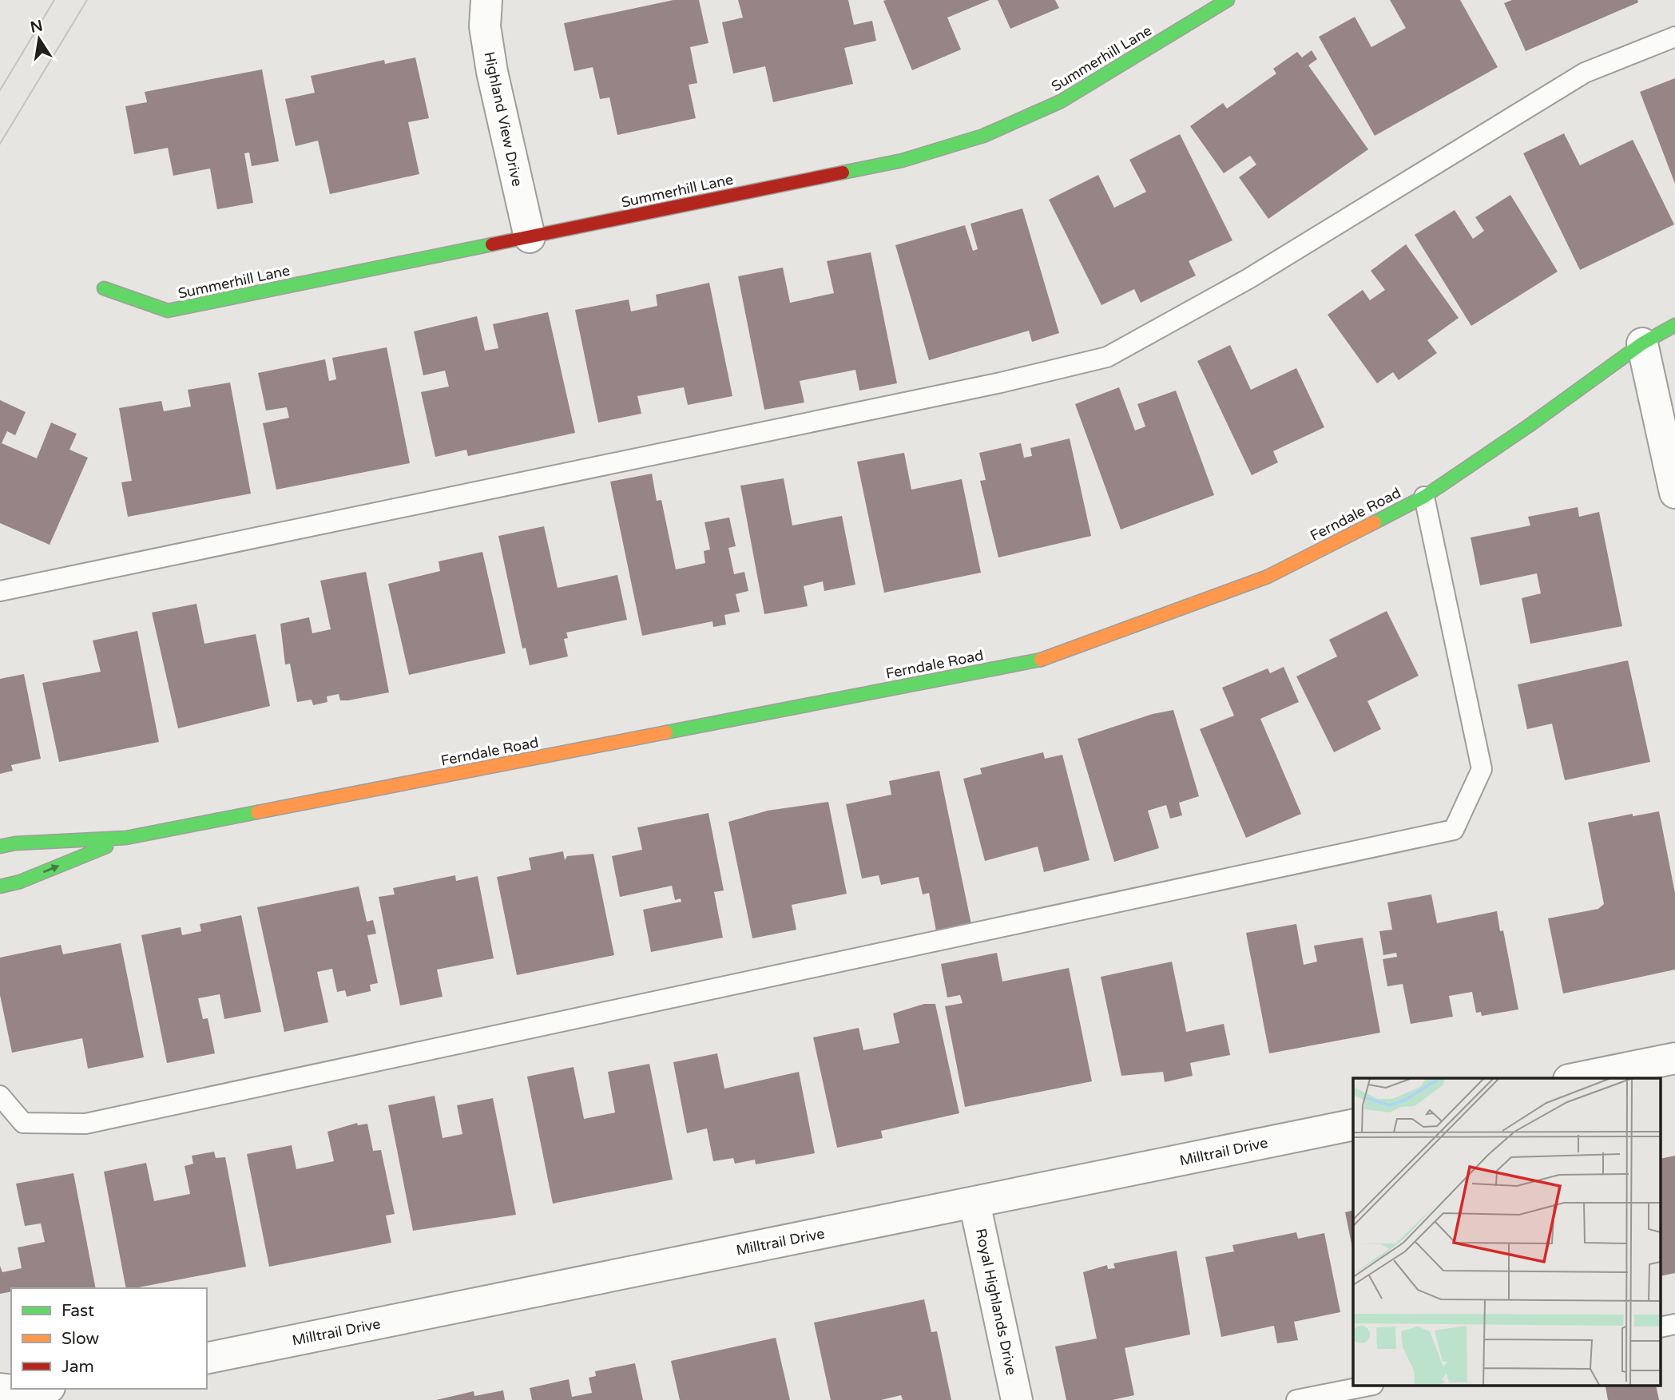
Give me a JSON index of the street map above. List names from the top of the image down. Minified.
{"streets":{"street":["Summerhill Lane","Highland View Drive","Ferndale Road","Milltrail Drive","Royal Highlands Drive"]},"crossings":[["Summerhill Lane","Highland View Drive"],["Milltrail Drive","Royal Highlands Drive"]],"legend":["Fast","Slow","Jam"],"north":"top"}
